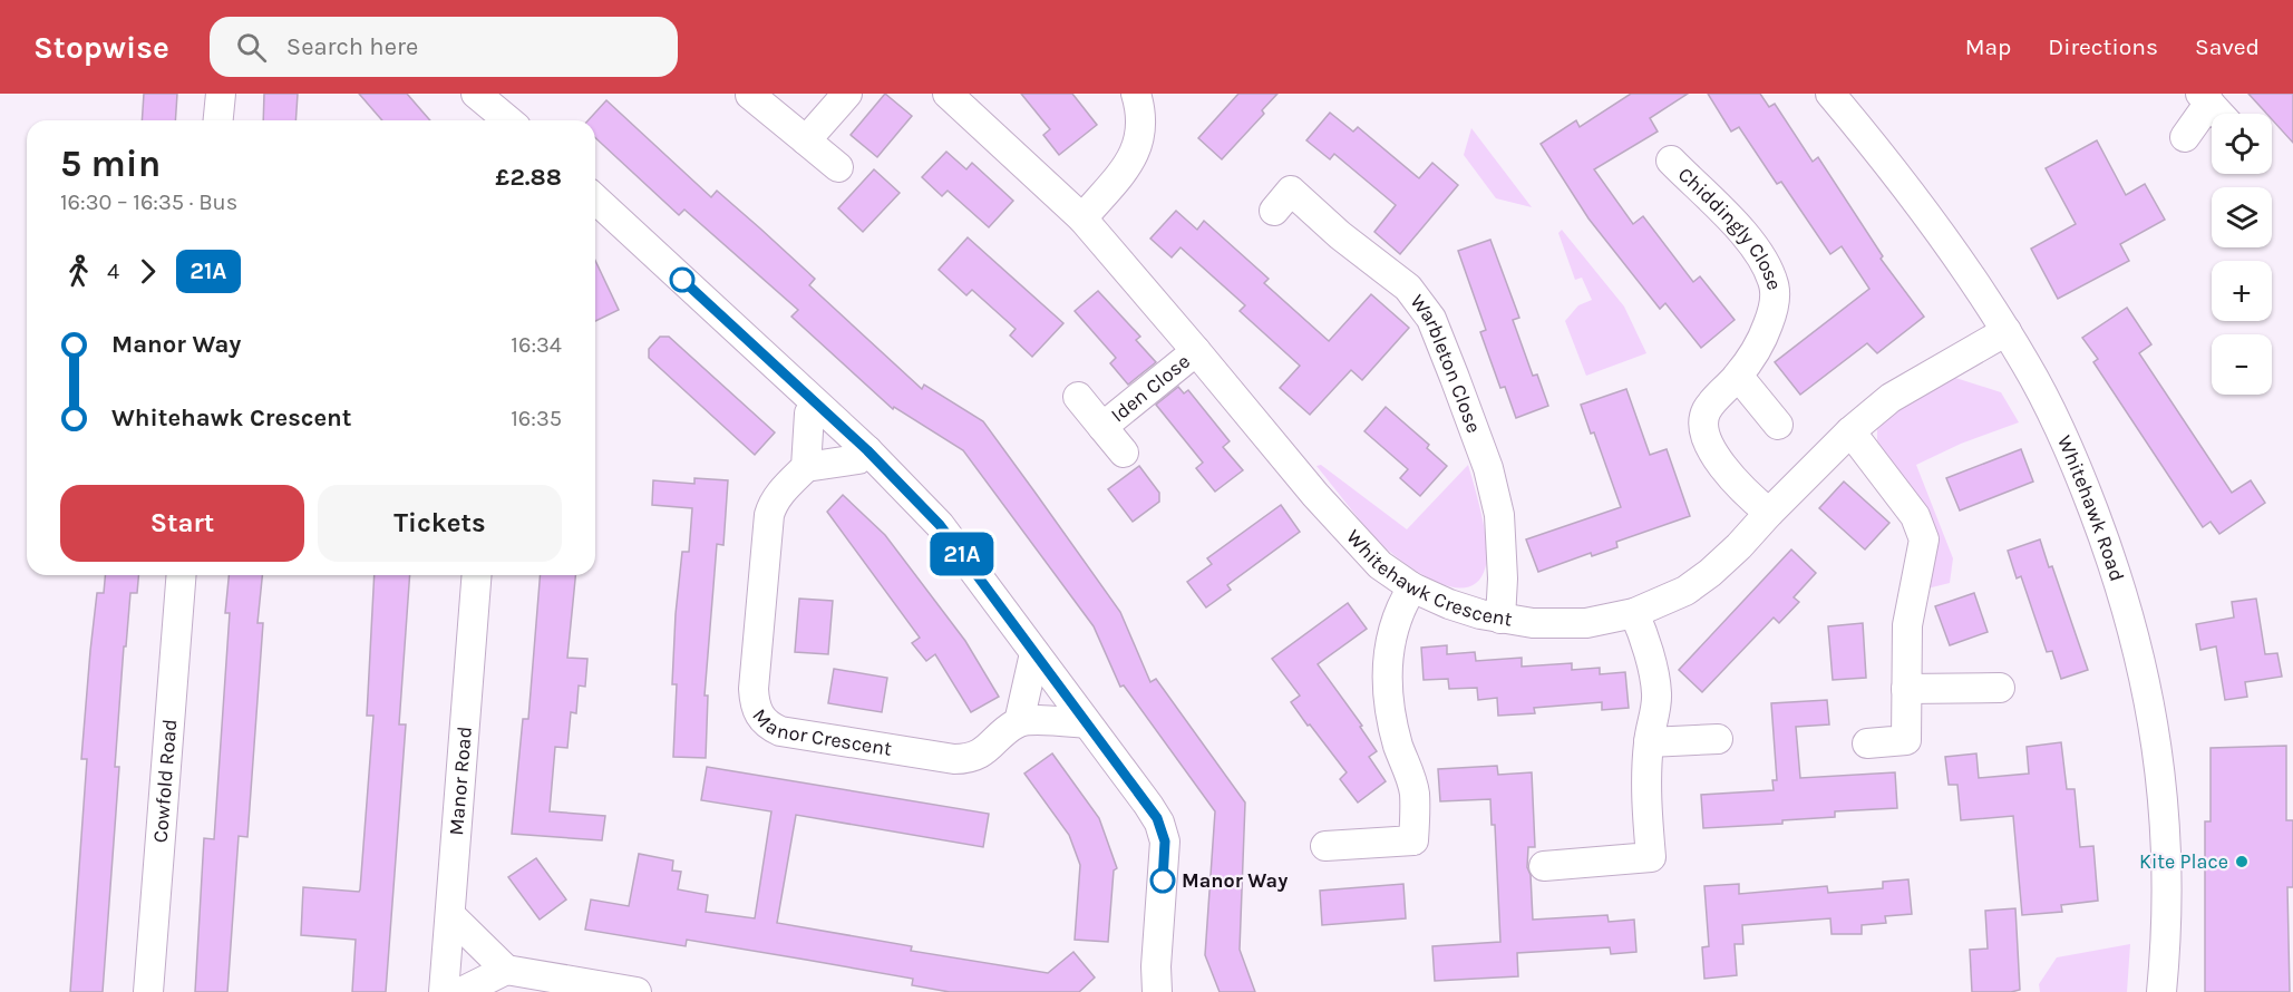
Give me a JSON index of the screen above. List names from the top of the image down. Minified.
{"streets":{"street":["Chiddingly Close","Warbleton Close","Iden Close","Whitehawk Road","Whitehawk Crescent","Manor Crescent","Cowfold Road","Manor Road"]},"crossings":[["Chiddingly Close","Whitehawk Crescent"],["Warbleton Close","Whitehawk Crescent"],["Iden Close","Whitehawk Crescent"],["Whitehawk Road","Whitehawk Crescent"]],"places":["Kite Place","Manor Way"],"lines":["bus line 21A"],"page":{"header":"Stopwise","search":"Search here","nav":["Map","Directions","Saved"],"on_map":"21A","map_buttons":["+","−"],"heading":["5 min","16:30 – 16:35 · Bus","£2.88"],"legs":["4","21A"],"list":[{"name":"Manor Way","value":"16:34"},{"name":"Whitehawk Crescent","value":"16:35"}],"buttons":["Start","Tickets"]}}
